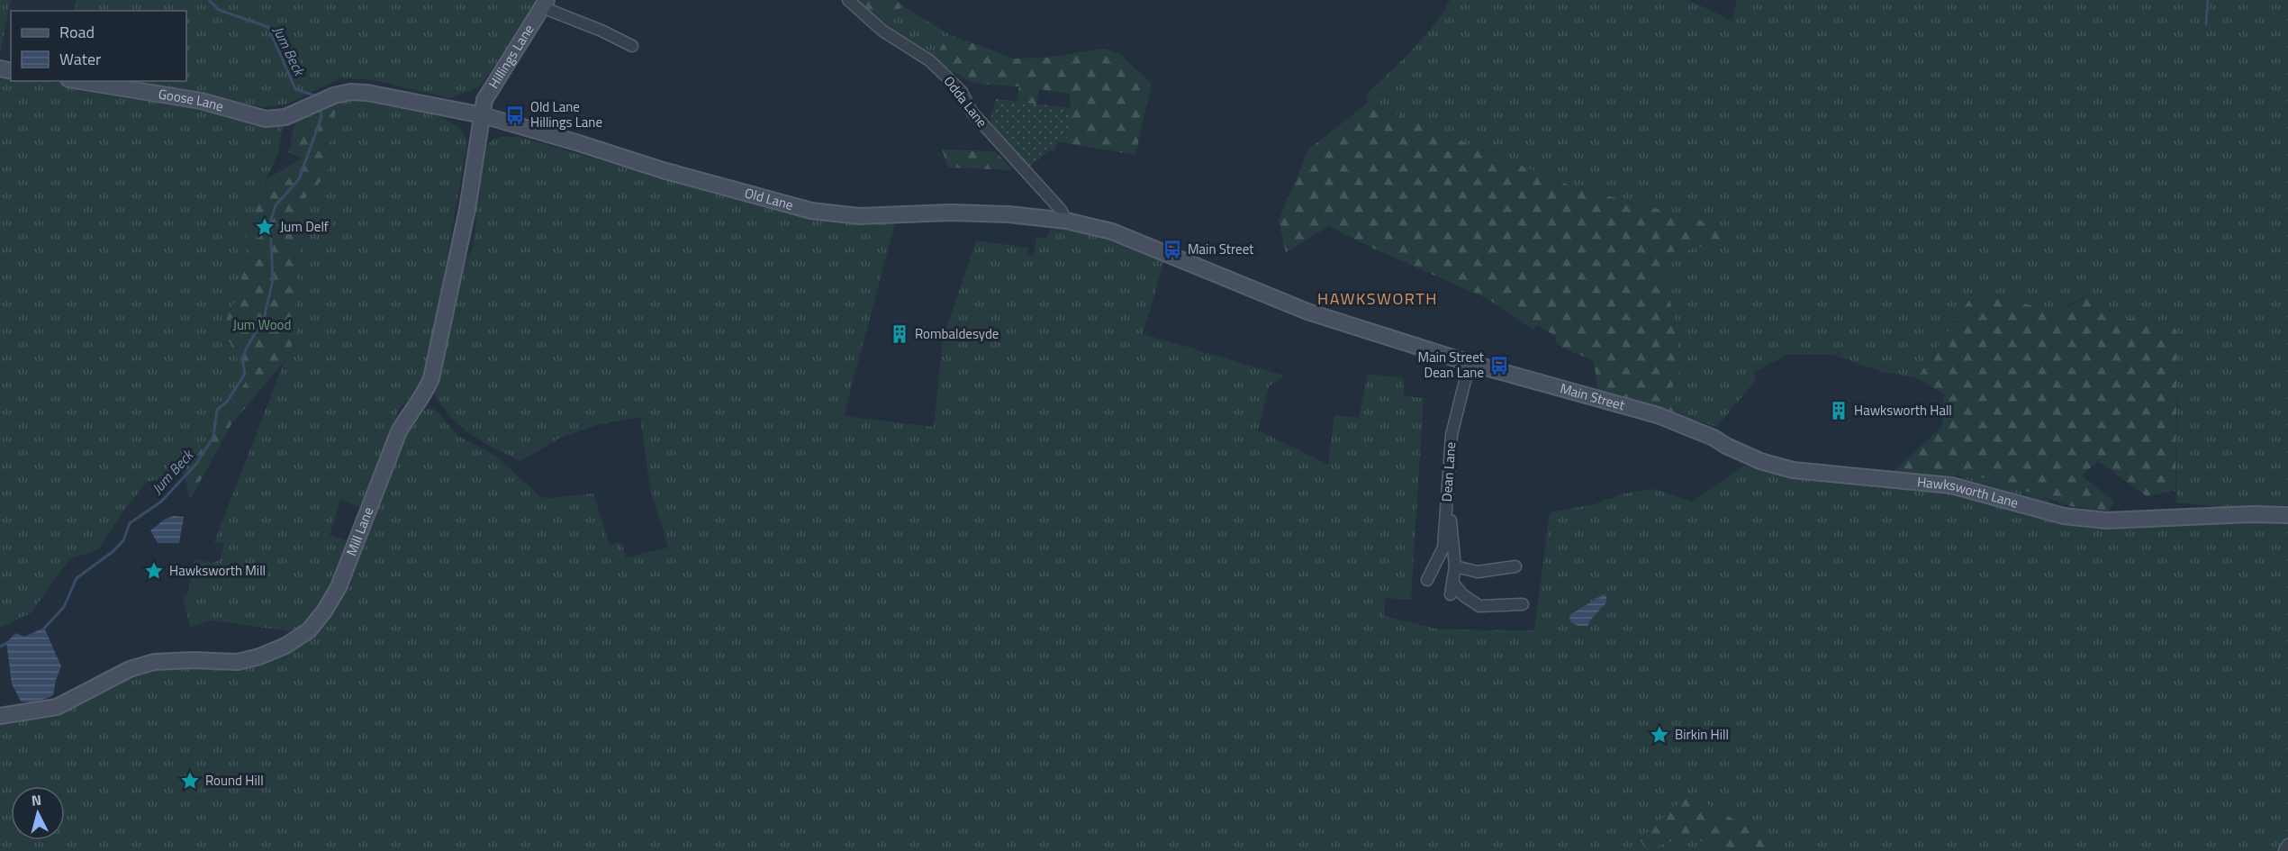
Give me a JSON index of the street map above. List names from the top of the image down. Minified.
{"streets":{"street":["Hillings Lane","Goose Lane","Odda Lane","Old Lane","Main Street","Dean Lane","Hawksworth Lane","Mill Lane"]},"crossings":[["Hillings Lane","Goose Lane"],["Hillings Lane","Old Lane"],["Hillings Lane","Mill Lane"],["Goose Lane","Old Lane"],["Goose Lane","Mill Lane"],["Odda Lane","Old Lane"],["Odda Lane","Main Street"],["Old Lane","Main Street"],["Old Lane","Mill Lane"],["Main Street","Dean Lane"],["Main Street","Hawksworth Lane"]],"districts":["HAWKSWORTH"],"water":["Jum Beck"],"parks":["Jum Wood"],"places":{"bus stop":["Old Lane Hillings Lane","Main Street","Main Street Dean Lane"],"place":["Jum Delf","Hawksworth Mill","Birkin Hill","Round Hill"],"building":["Rombaldesyde","Hawksworth Hall"]},"legend":["Road","Water"],"north":"top"}
